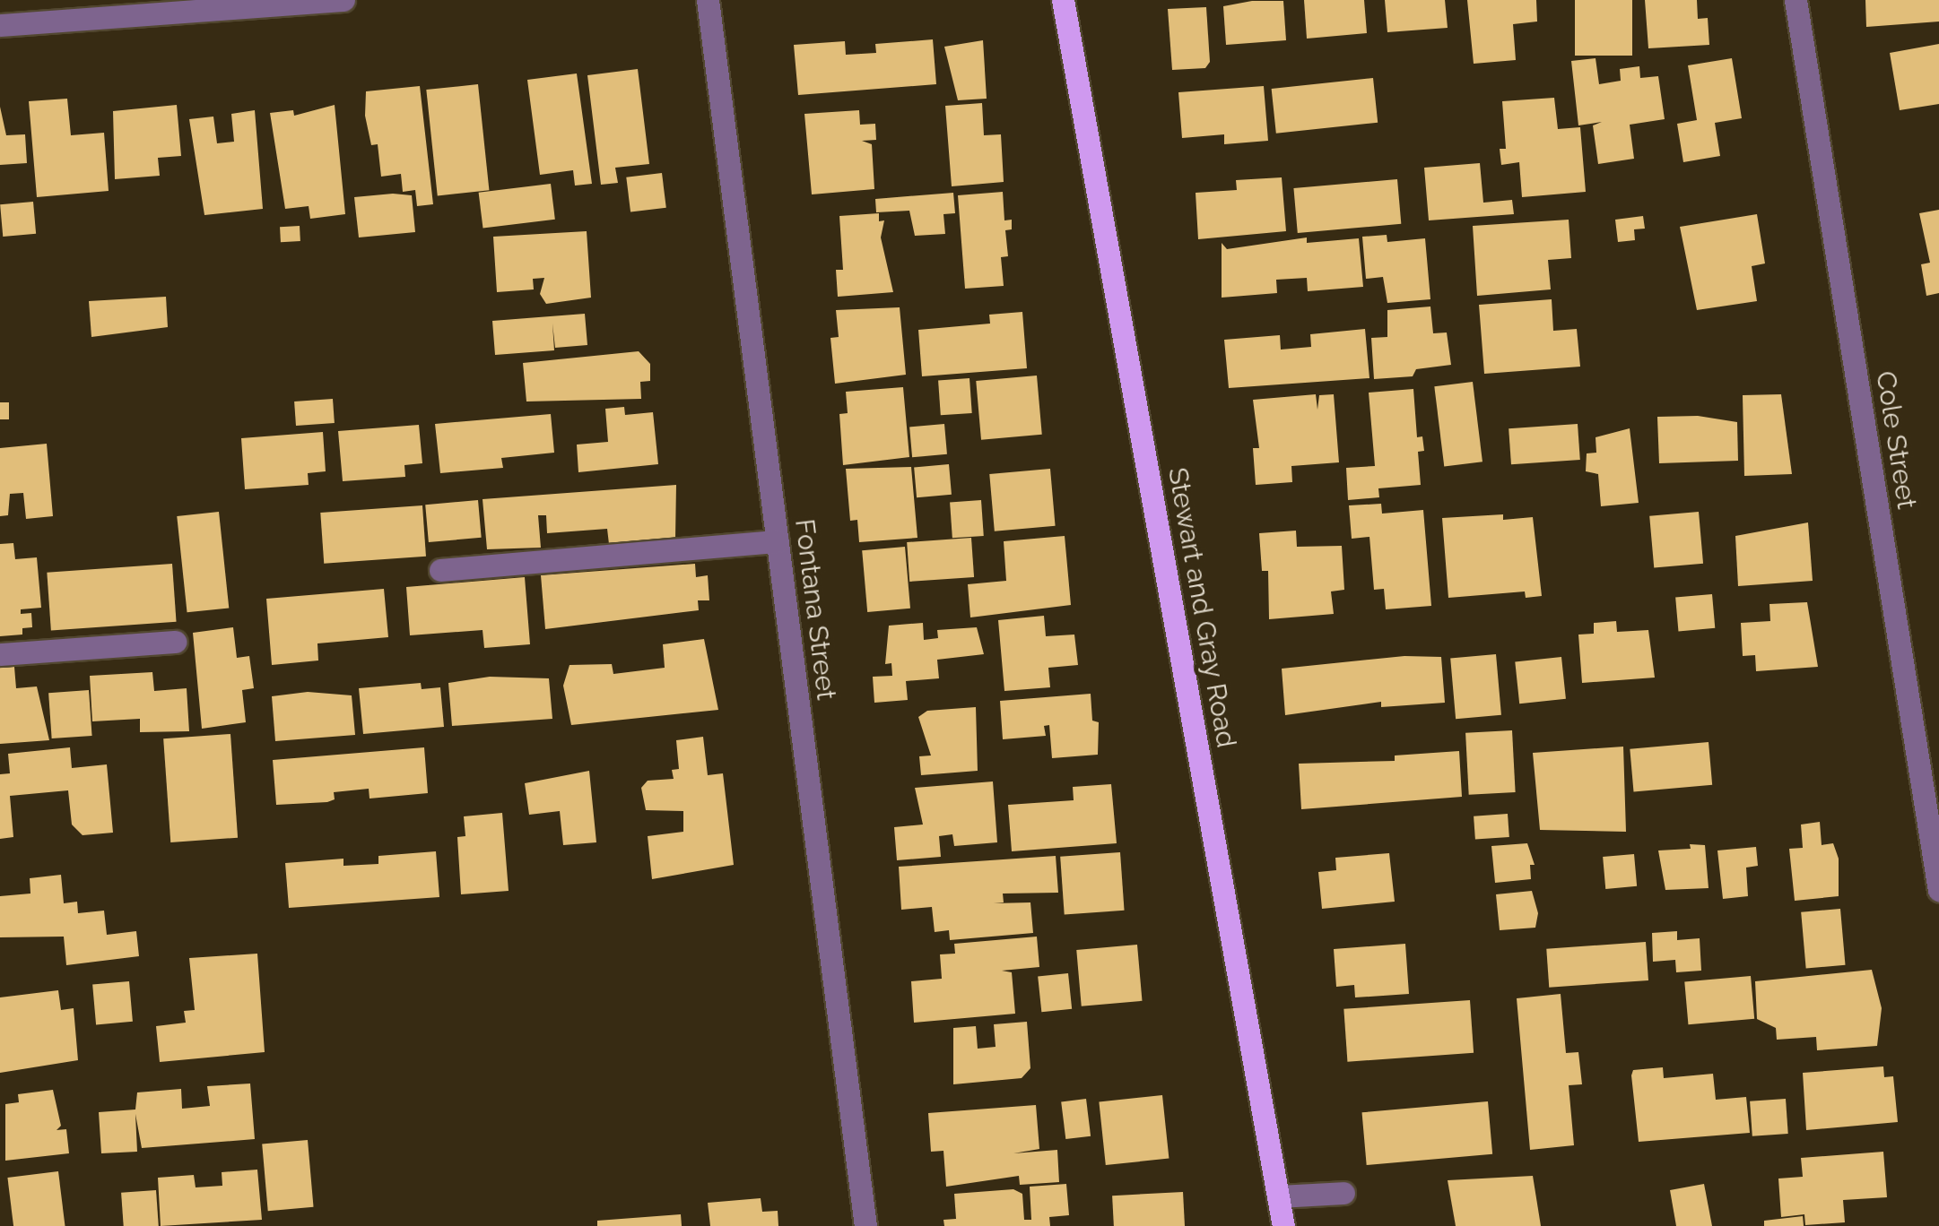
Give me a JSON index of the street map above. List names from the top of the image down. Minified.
{"streets":{"main road":["Stewart and Gray Road"],"street":["Cole Street","Fontana Street"]}}
